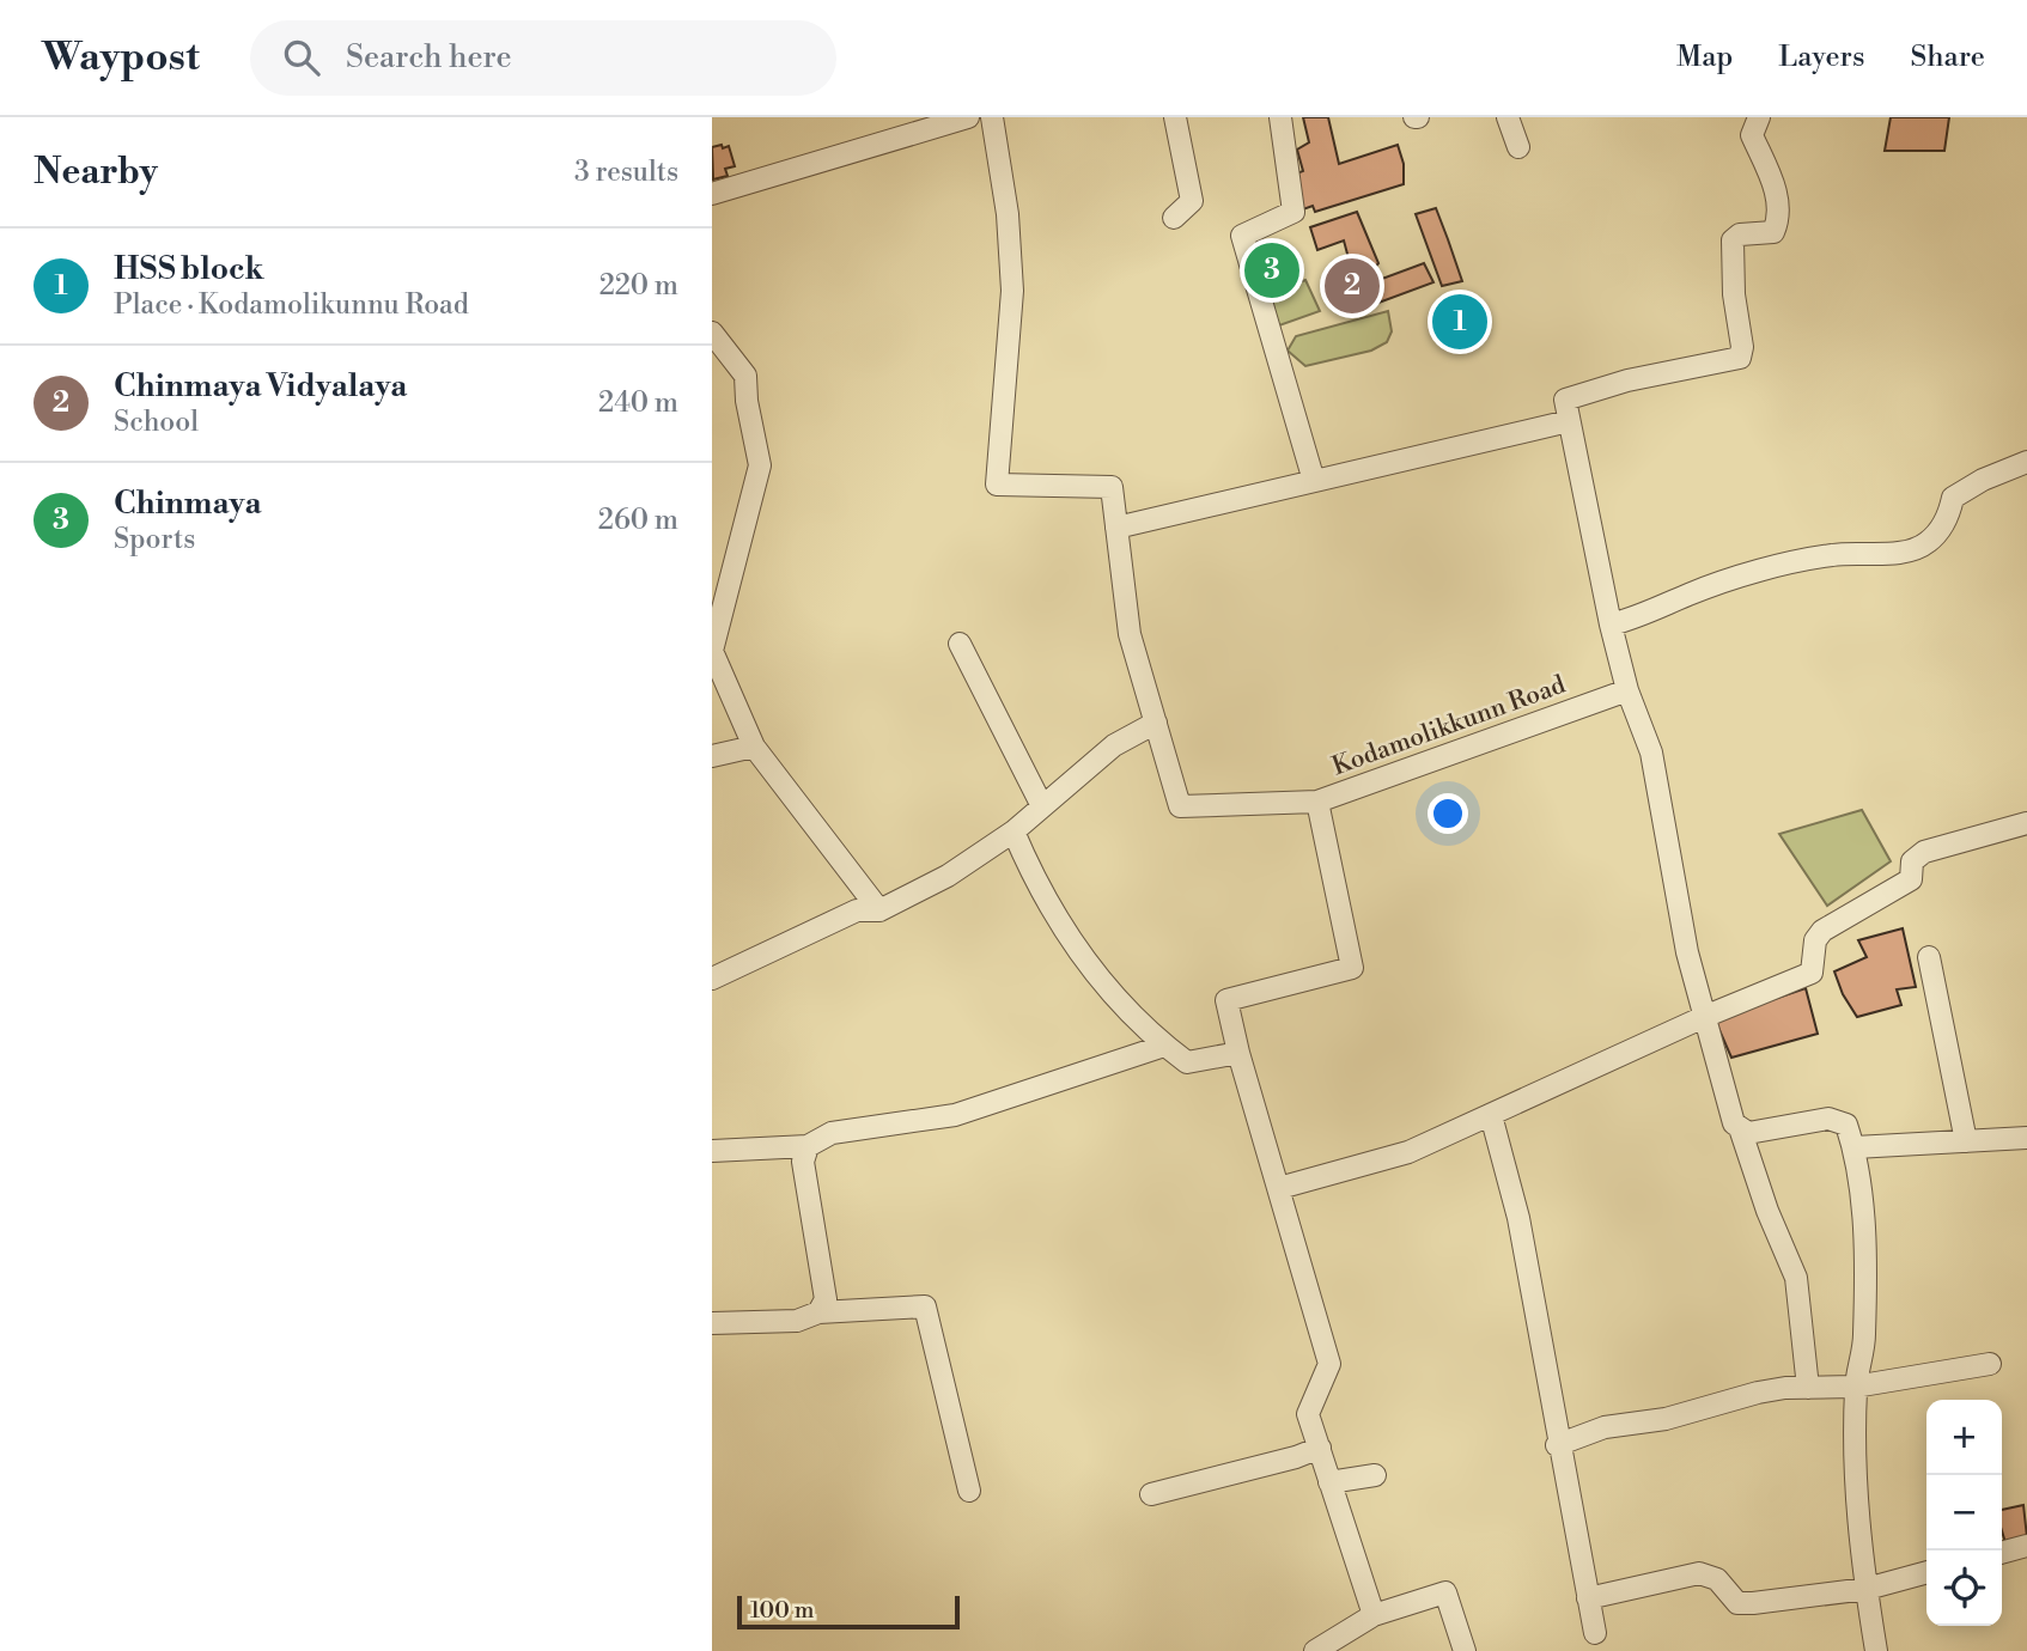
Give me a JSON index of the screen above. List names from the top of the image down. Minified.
{"streets":{"street":["Kodamolikkunn Road"]},"scale_bar":"100 m","page":{"header":"Waypost","search":"Search here","nav":["Map","Layers","Share"],"heading":["Nearby","3 results"],"list":[{"mark":"1","name":"HSS block","note":"Place · Kodamolikunnu Road","value":"220 m"},{"mark":"2","name":"Chinmaya Vidyalaya","note":"School","value":"240 m"},{"mark":"3","name":"Chinmaya","note":"Sports","value":"260 m"}],"pins":["3","2","1"],"map_buttons":["+","−"],"scale":"100 m"}}
